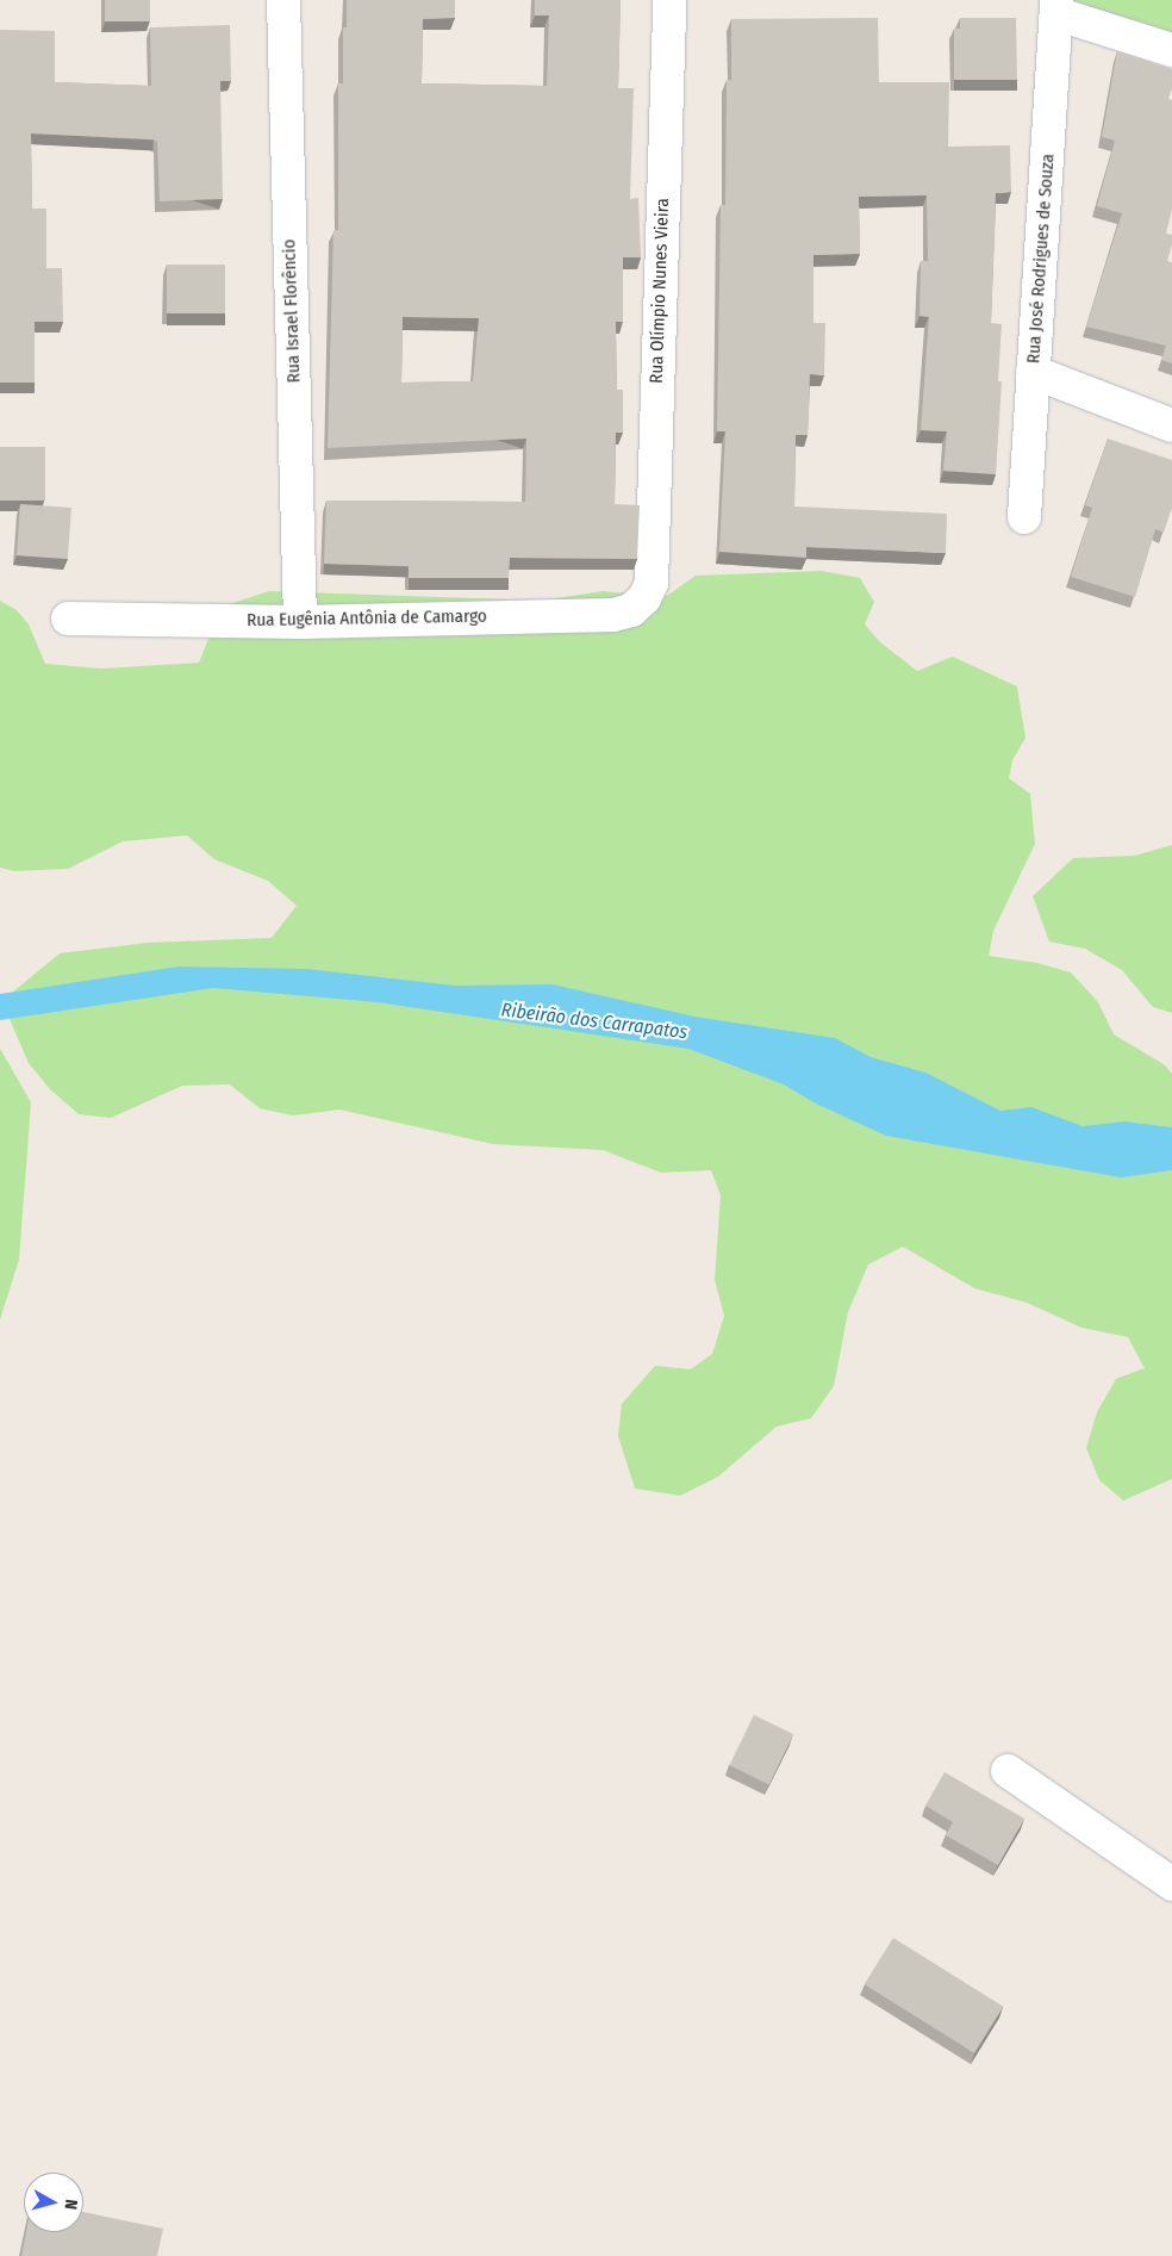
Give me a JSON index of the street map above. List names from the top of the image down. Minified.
{"streets":{"street":["Rua José Rodrigues de Souza","Rua Olímpio Nunes Vieira","Rua Israel Florêncio","Rua Eugênia Antônia de Camargo"]},"crossings":[["Rua Olímpio Nunes Vieira","Rua Eugênia Antônia de Camargo"],["Rua Israel Florêncio","Rua Eugênia Antônia de Camargo"]],"water":["Ribeirão dos Carrapatos"],"north":"right"}
